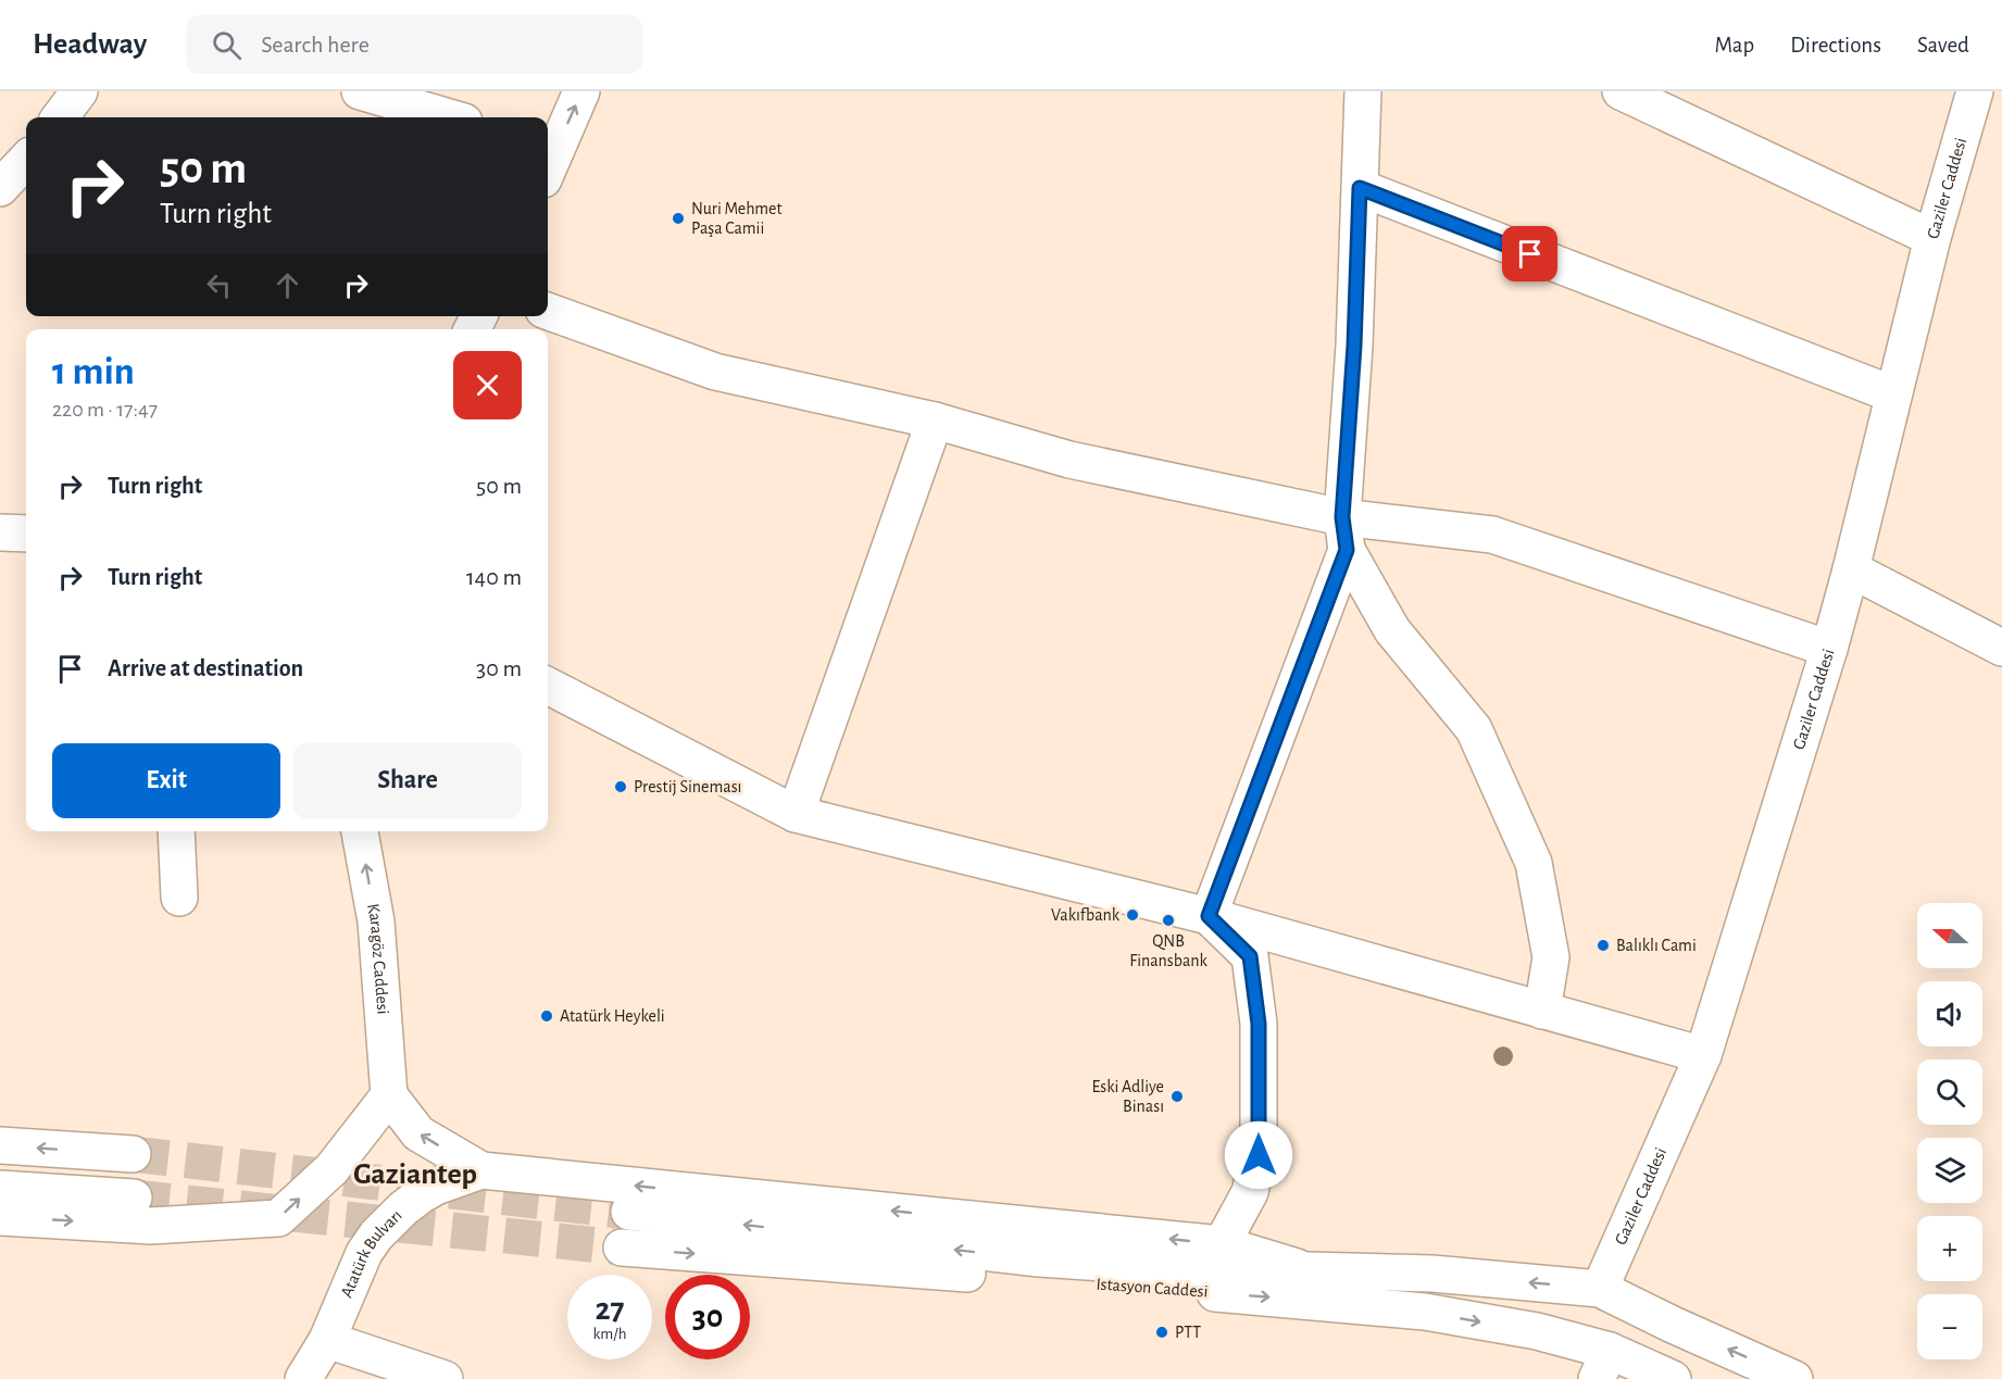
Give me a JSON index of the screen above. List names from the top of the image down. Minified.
{"streets":{"street":["Gaziler Caddesi","Karagöz Caddesi","Atatürk Bulvarı","Istasyon Caddesi"]},"one_way":["Karagöz Caddesi"],"districts":["Gaziantep"],"places":["Nuri Mehmet Paşa Camii","Prestij Sineması","Vakıfbank","QNB Finansbank","Balıklı Cami","Atatürk Heykeli","Eski Adliye Binası","PTT"],"north":"left","page":{"header":"Headway","search":"Search here","nav":["Map","Directions","Saved"],"turn":["50 m","Turn right"],"heading":["1 min","220 m · 17:47"],"list":[{"name":"Turn right","value":"50 m"},{"name":"Turn right","value":"140 m"},{"name":"Arrive at destination","value":"30 m"}],"buttons":["Exit","Share"],"map_buttons":["+","−"],"speed":"27 km/h","limit":"30"}}
